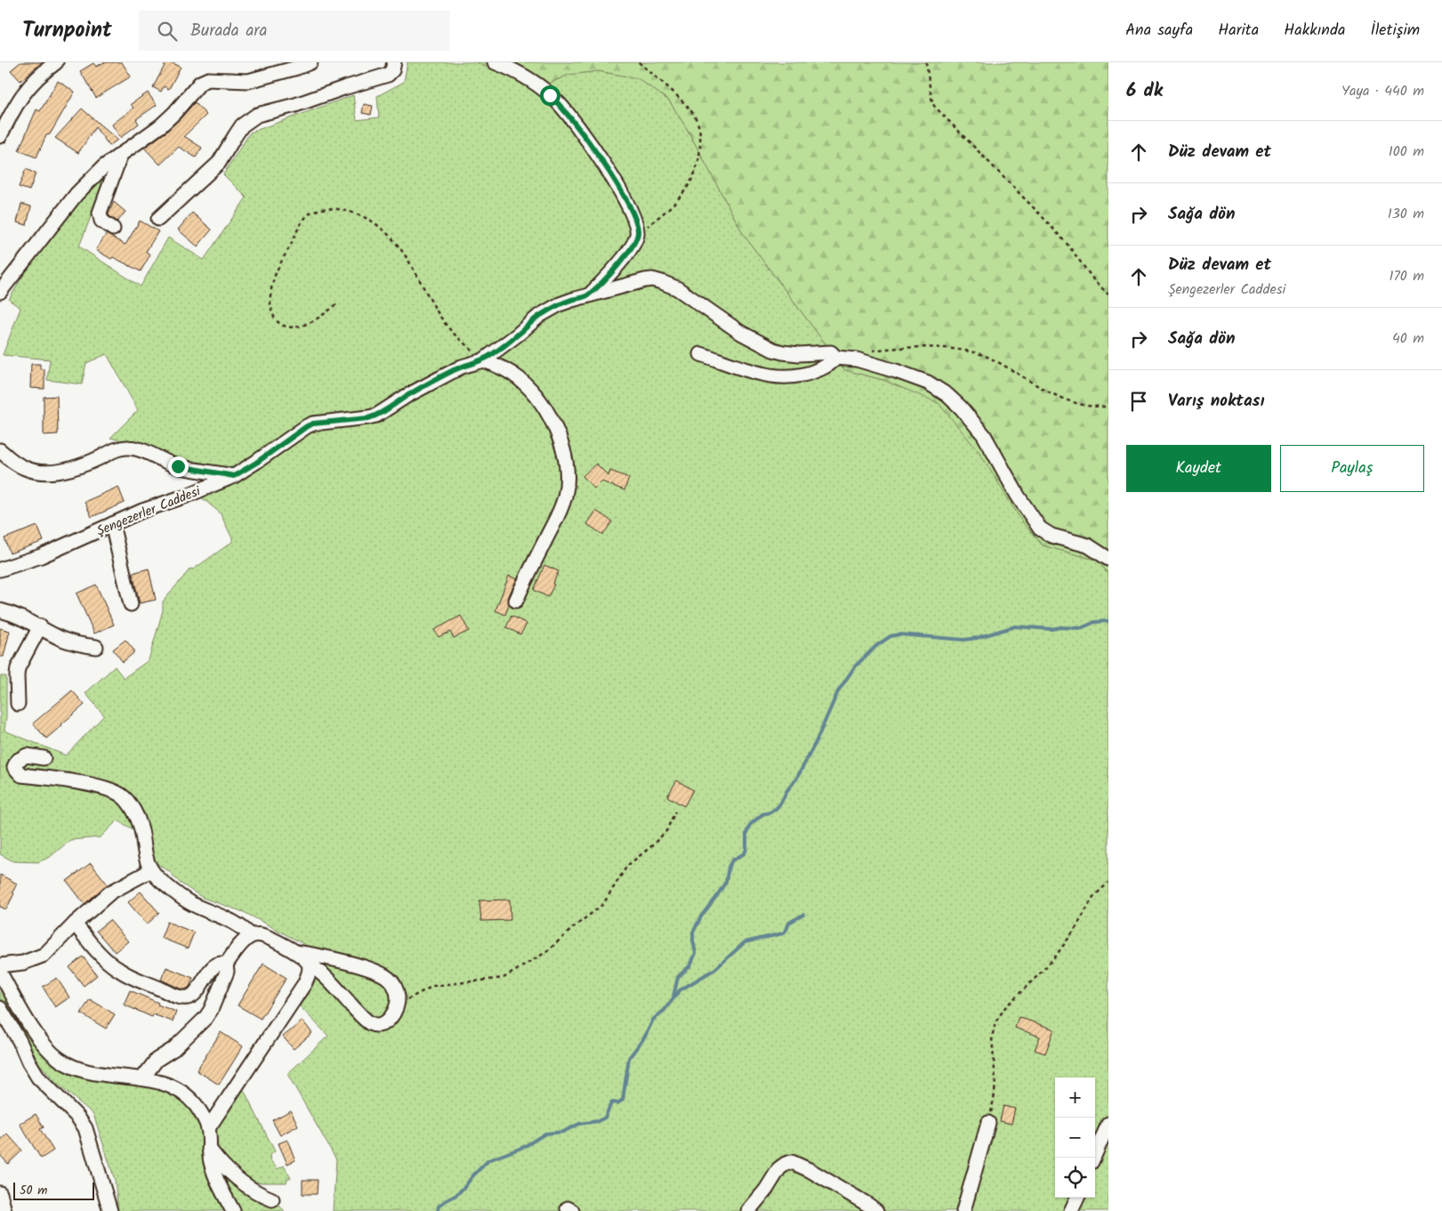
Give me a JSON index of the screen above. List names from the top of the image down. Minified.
{"streets":{"street":["Şengezerler Caddesi"]},"scale_bar":"50 m","page":{"header":"Turnpoint","search":"Burada ara","nav":["Ana sayfa","Harita","Hakkında","İletişim"],"heading":["6 dk","Yaya · 440 m"],"list":[["Düz devam et","100 m"],["Sağa dön","130 m"],["Düz devam et","Şengezerler Caddesi","170 m"],["Sağa dön","40 m"],"Varış noktası"],"buttons":["Kaydet","Paylaş"],"map_buttons":["+","−"],"scale":"50 m"}}
